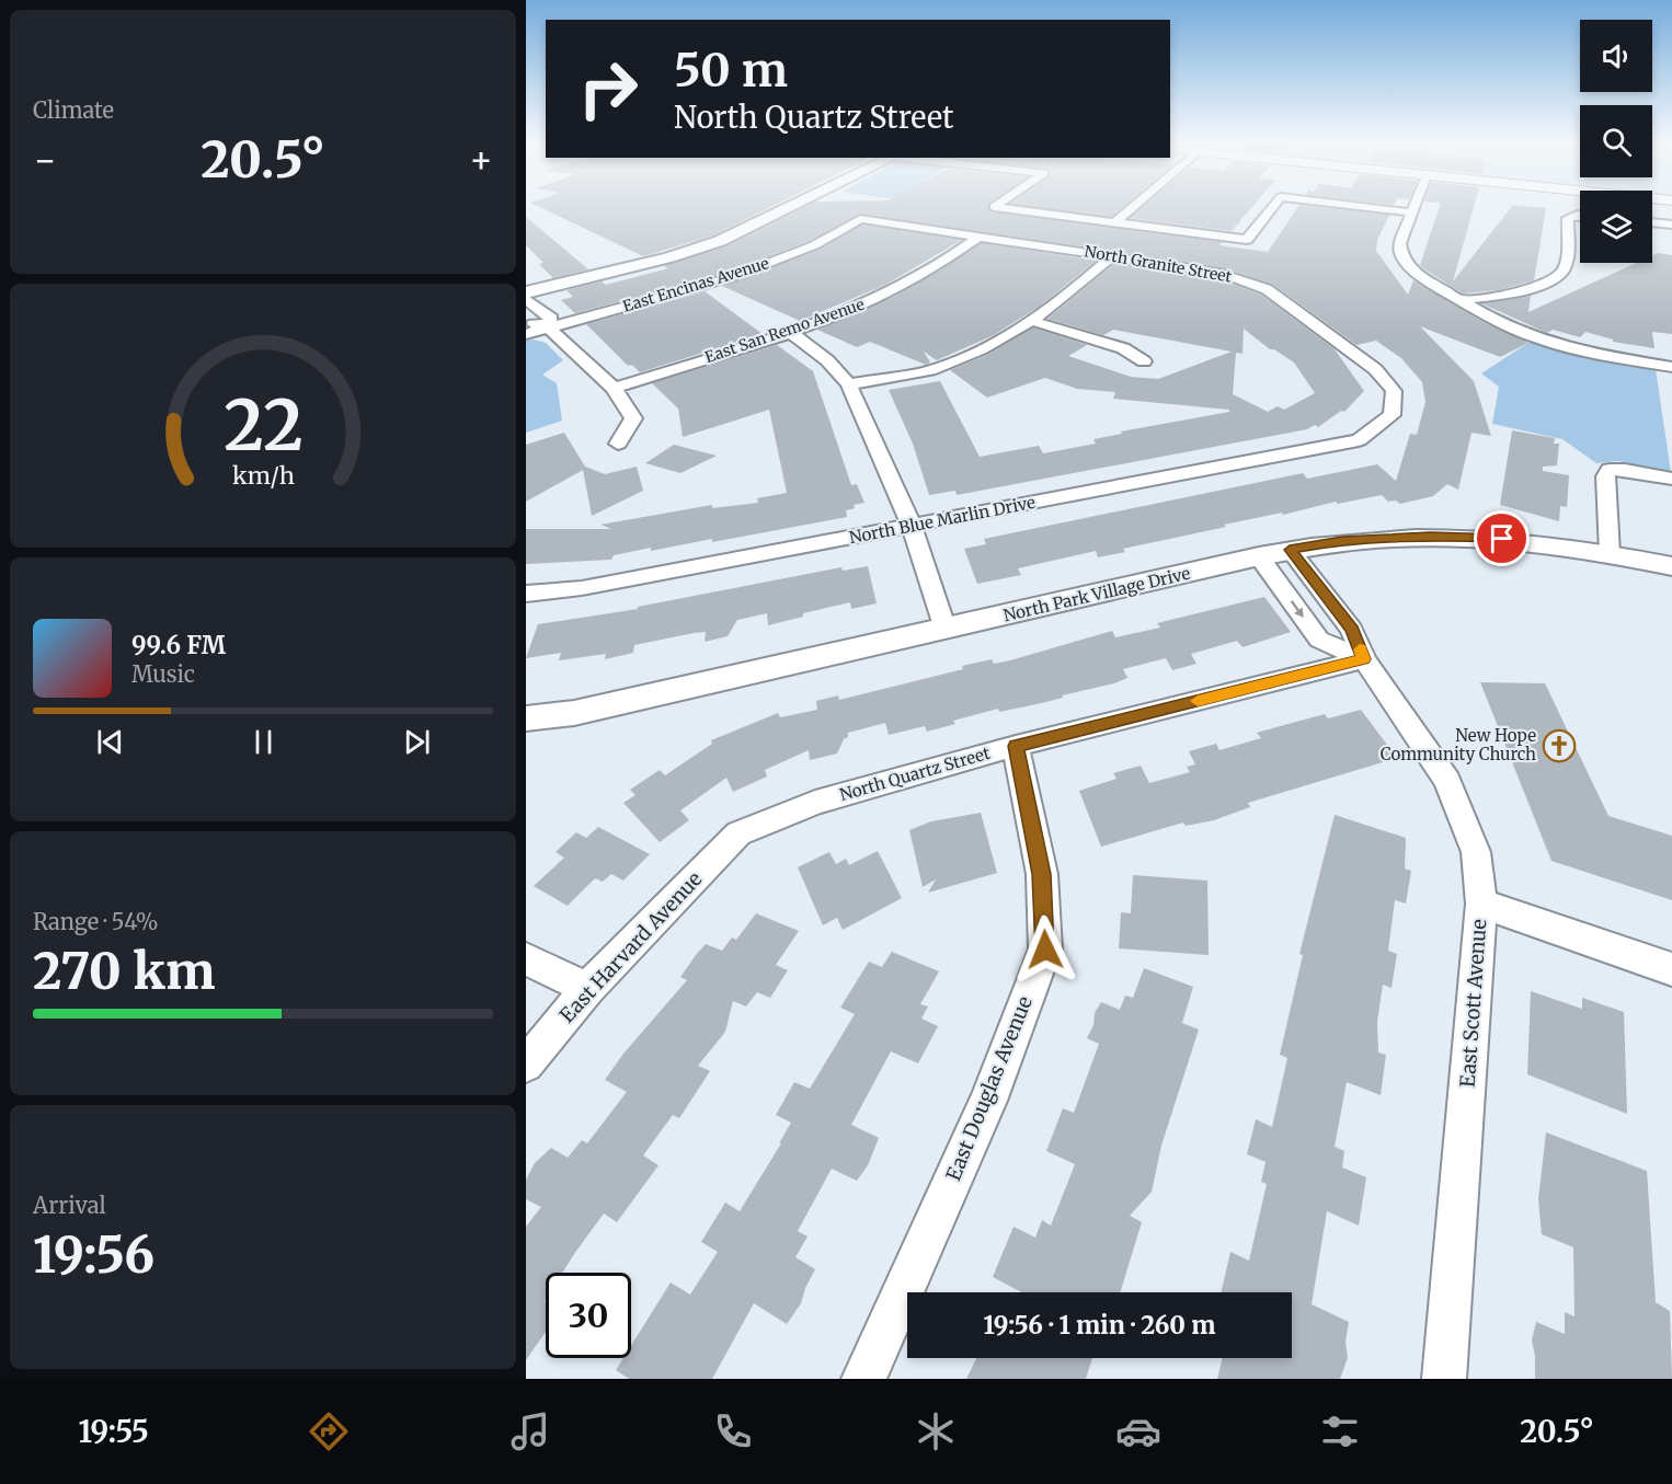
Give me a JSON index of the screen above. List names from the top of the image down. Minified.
{"streets":{"street":["North Granite Street","East Encinas Avenue","East San Remo Avenue","North Blue Marlin Drive","North Park Village Drive","North Quartz Street","East Harvard Avenue","East Scott Avenue","East Douglas Avenue"]},"crossings":[["North Granite Street","East Encinas Avenue"],["North Granite Street","East San Remo Avenue"],["North Granite Street","North Blue Marlin Drive"],["North Park Village Drive","East Scott Avenue"],["North Quartz Street","East Harvard Avenue"],["North Quartz Street","East Scott Avenue"],["North Quartz Street","East Douglas Avenue"]],"places":{"church":["New Hope Community Church"]},"page":{"tile":["Climate",["Range · 54%","270 km"],["Arrival","19:56"]],"turn":["50 m","North Quartz Street"],"heat":["−","20.5°","+"],"song":["99.6 FM","Music"],"limit":"30","trip":"19:56 · 1 min · 260 m","tabs":["19:55","20.5°"],"gauge":["22","km/h"]}}
